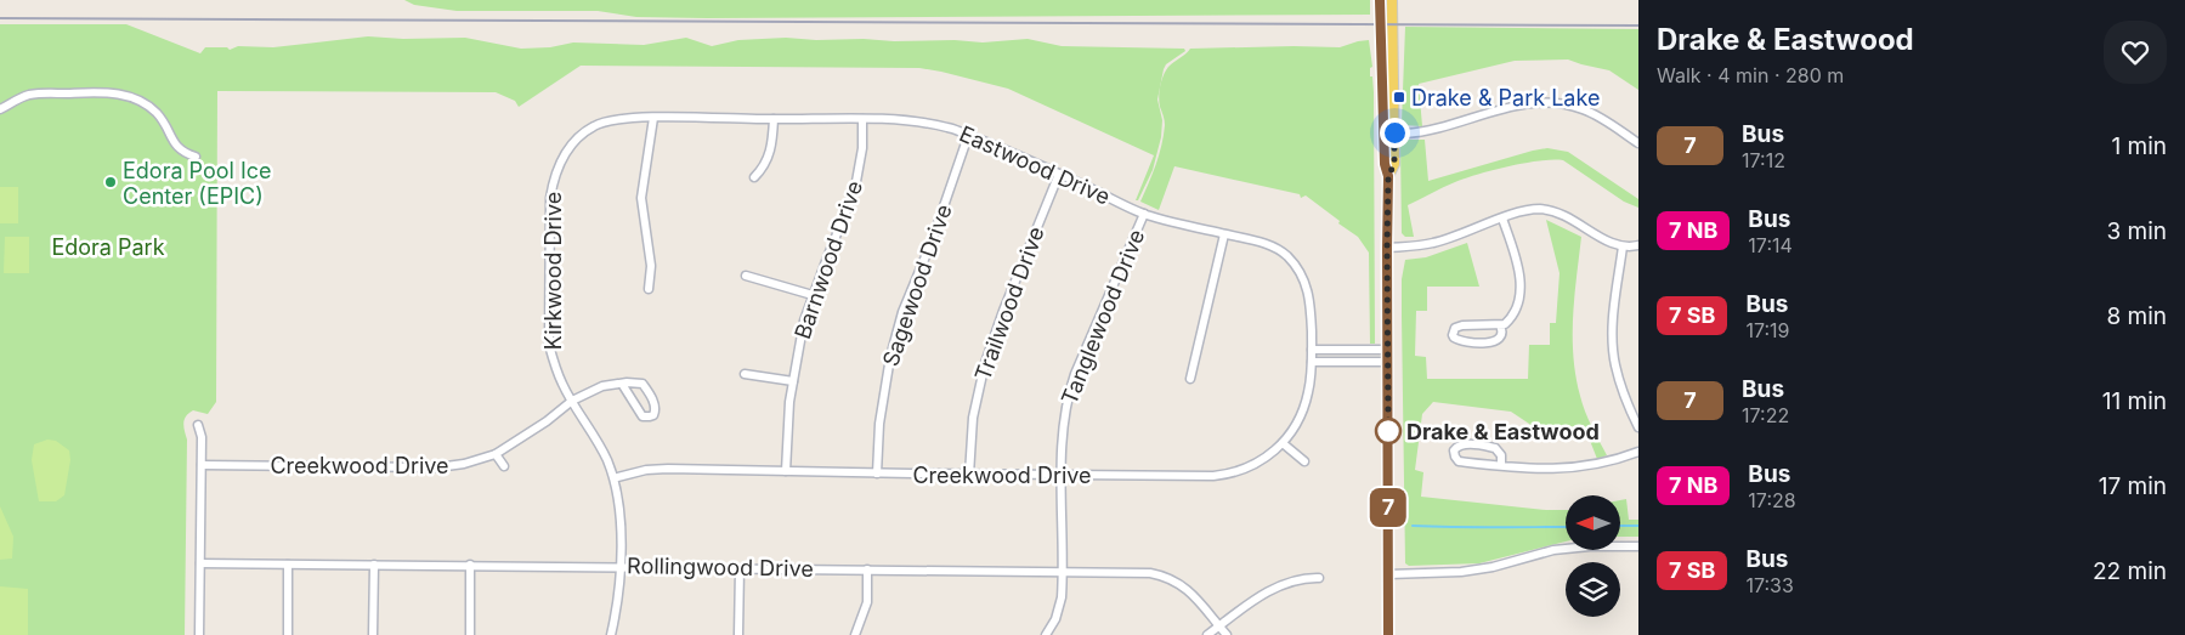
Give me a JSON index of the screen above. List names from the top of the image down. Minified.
{"streets":{"street":["Eastwood Drive","Barnwood Drive","Kirkwood Drive","Sagewood Drive","Trailwood Drive","Tanglewood Drive","Creekwood Drive","Rollingwood Drive"]},"crossings":[["Eastwood Drive","Barnwood Drive"],["Eastwood Drive","Kirkwood Drive"],["Eastwood Drive","Sagewood Drive"],["Eastwood Drive","Trailwood Drive"],["Eastwood Drive","Tanglewood Drive"],["Eastwood Drive","Creekwood Drive"],["Barnwood Drive","Creekwood Drive"],["Kirkwood Drive","Creekwood Drive"],["Kirkwood Drive","Rollingwood Drive"],["Sagewood Drive","Creekwood Drive"],["Trailwood Drive","Creekwood Drive"],["Tanglewood Drive","Creekwood Drive"],["Tanglewood Drive","Rollingwood Drive"]],"parks":["Edora Park"],"places":{"transit":["Drake & Park Lake"],"other":["Edora Pool Ice Center (EPIC)","Drake & Eastwood"]},"lines":["bus line 7"],"north":"left","page":{"on_map":"7","heading":["Drake & Eastwood","Walk · 4 min · 280 m"],"list":[{"mark":"7","name":"Bus","note":"17:12","value":"1 min"},{"mark":"7 NB","name":"Bus","note":"17:14","value":"3 min"},{"mark":"7 SB","name":"Bus","note":"17:19","value":"8 min"},{"mark":"7","name":"Bus","note":"17:22","value":"11 min"},{"mark":"7 NB","name":"Bus","note":"17:28","value":"17 min"},{"mark":"7 SB","name":"Bus","note":"17:33","value":"22 min"}]}}
